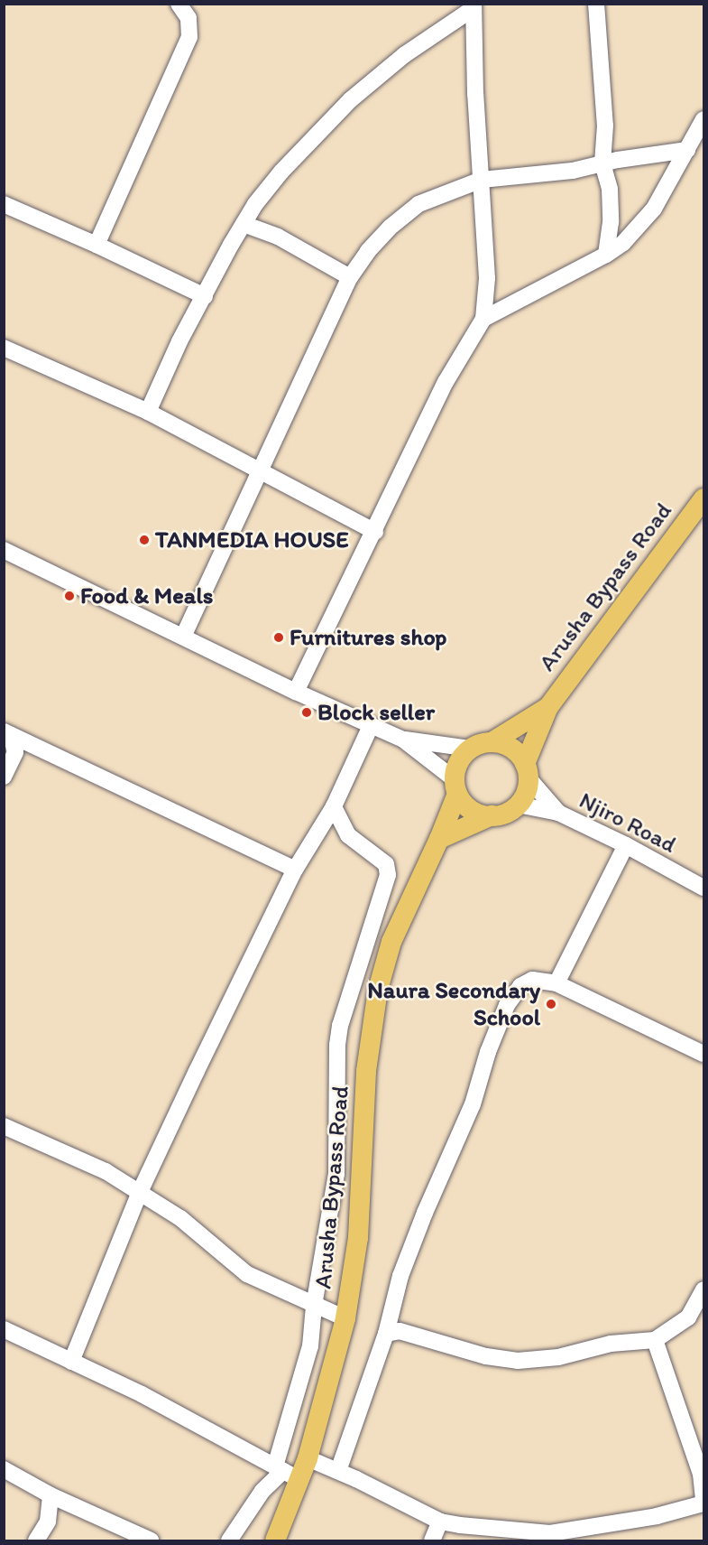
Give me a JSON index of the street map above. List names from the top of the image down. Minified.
{"streets":{"main road":["Arusha Bypass Road"],"street":["Njiro Road"]},"crossings":[["Arusha Bypass Road","Njiro Road"]],"places":["TANMEDIA HOUSE","Food & Meals","Furnitures shop","Block seller","Naura Secondary School"]}
